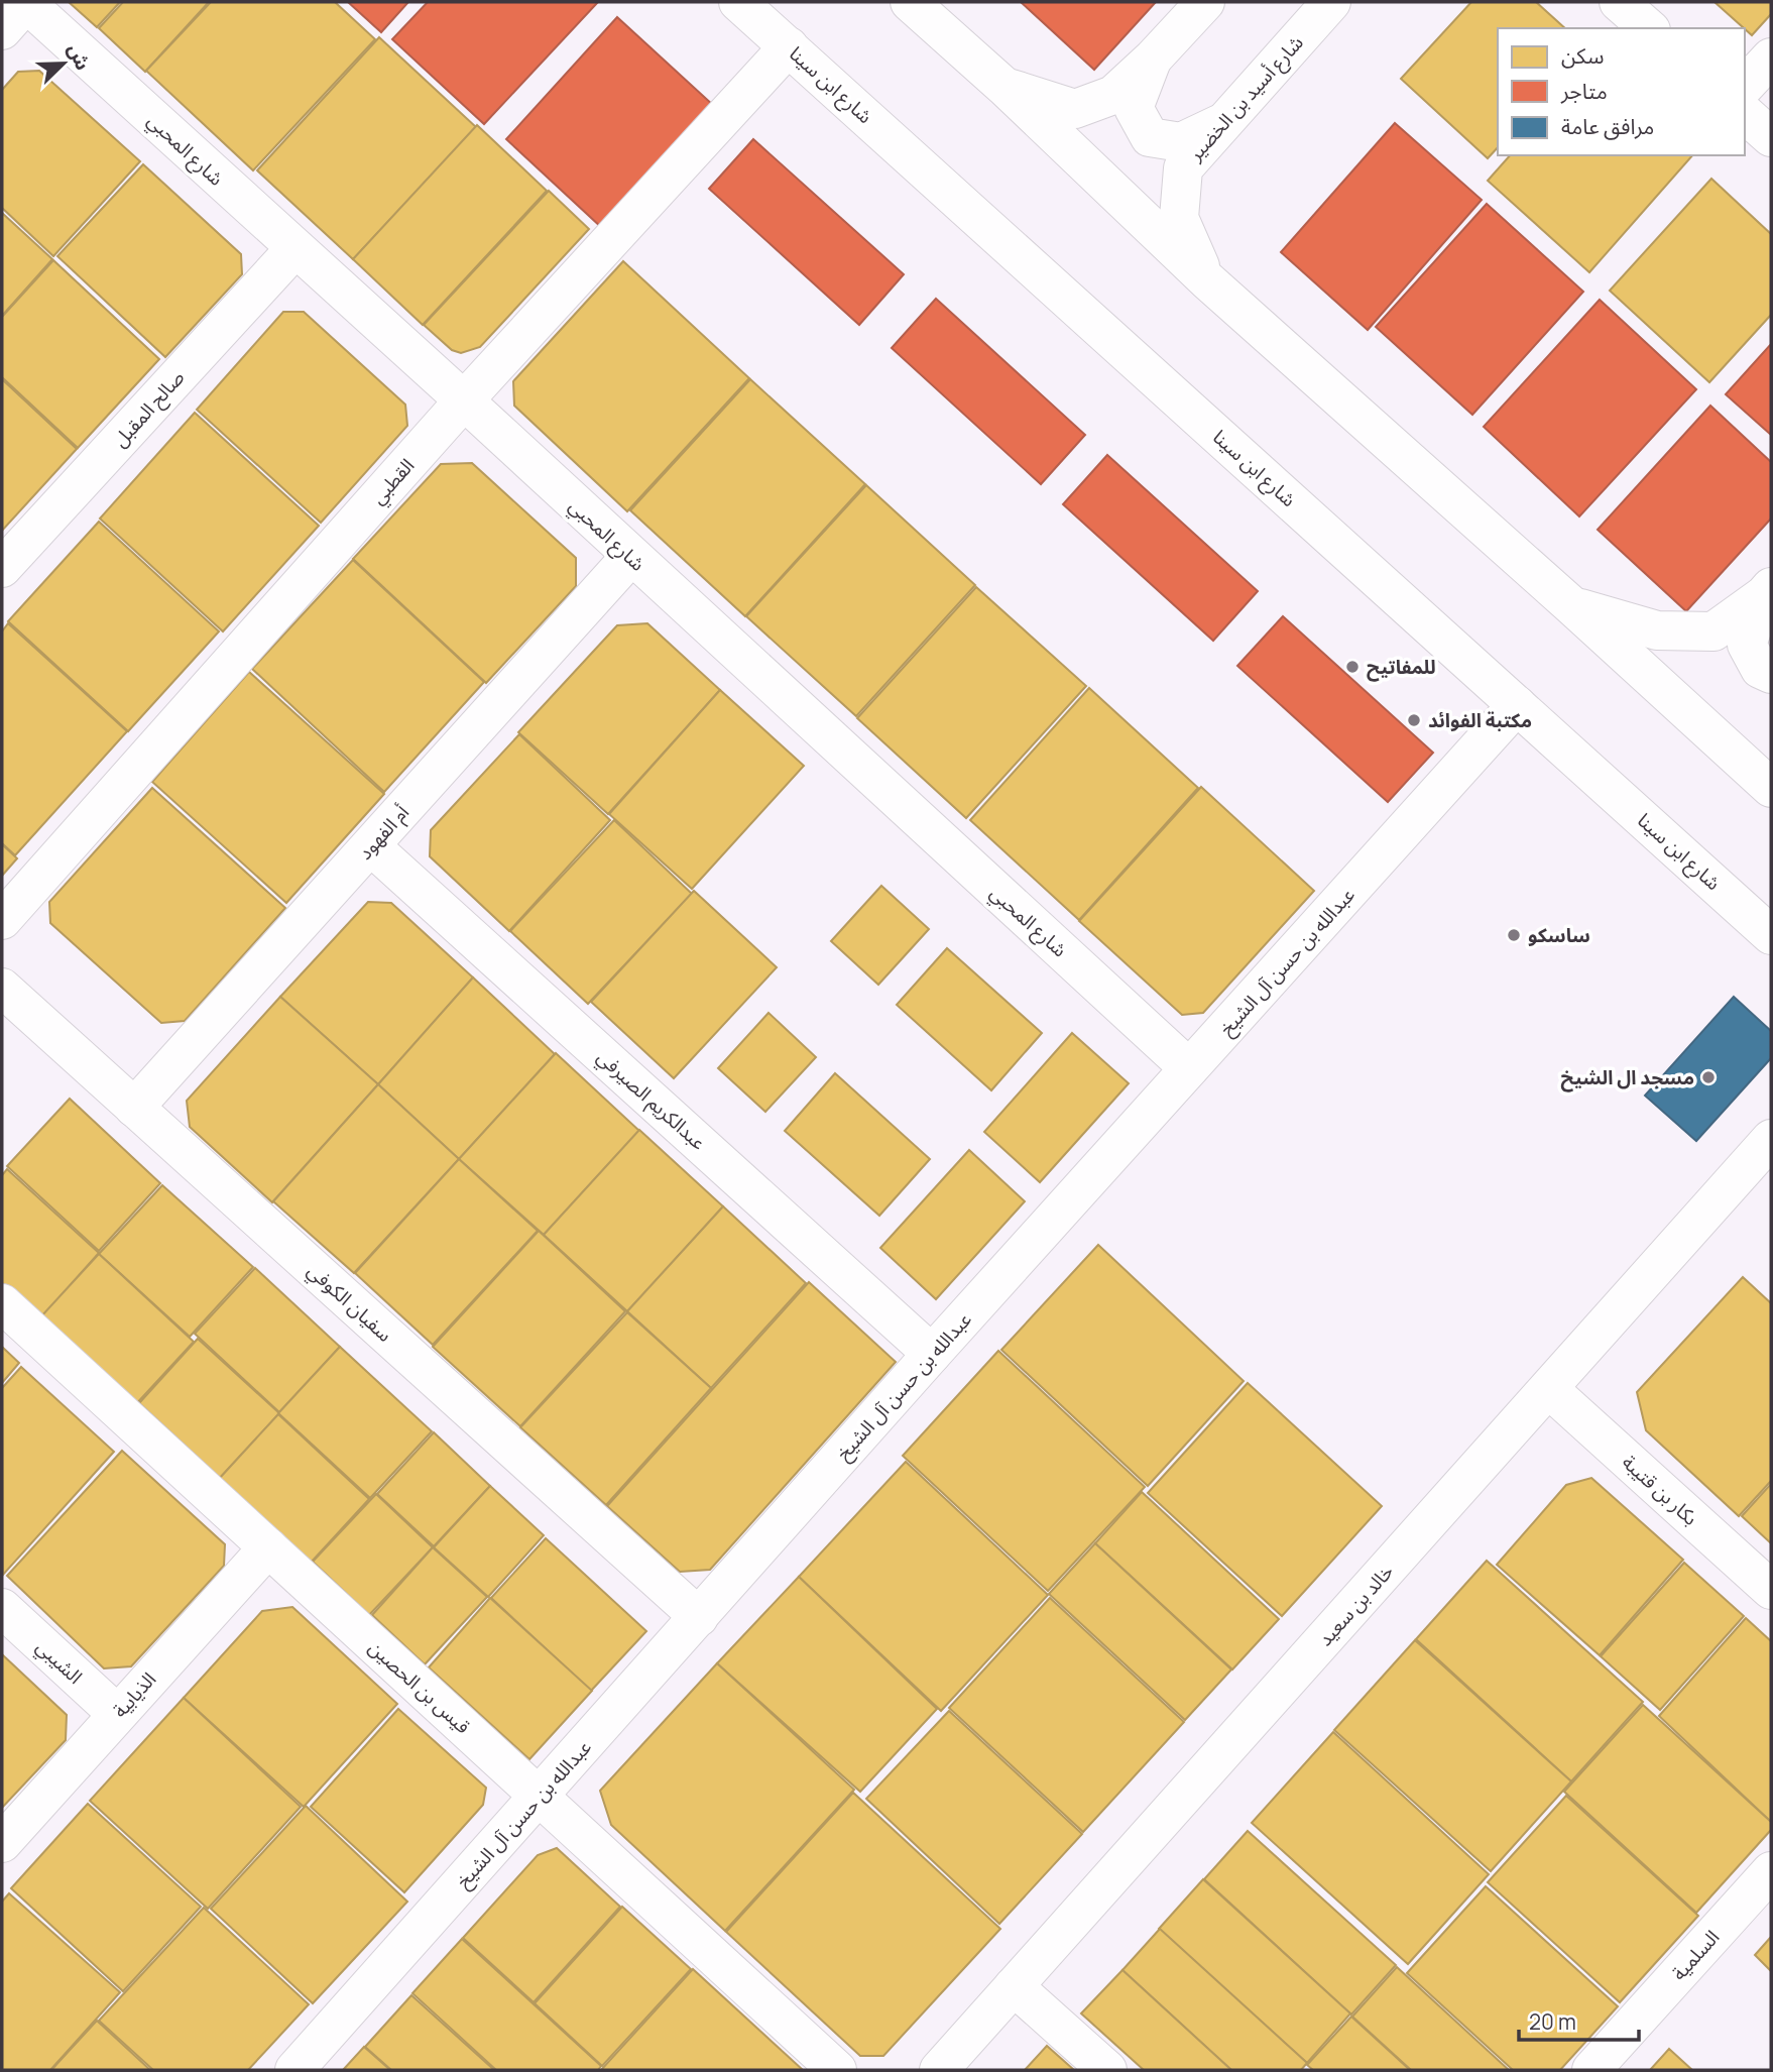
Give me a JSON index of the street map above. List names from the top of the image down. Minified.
{"streets":{"street":["شارع ابن سينا","شارع أسيد بن الخضير","شارع المحبي","صالح المقبل","القطبي","أم الفهود","عبدالله بن حسن آل الشيخ","عبدالكريم الصيرفي","سفيان الكوفي","بكار بن قتيبة","خالد بن سعيد","الشيبي","قيس بن الحصين","الذيابية","السلمية"]},"crossings":[["شارع ابن سينا","القطبي"],["شارع ابن سينا","عبدالله بن حسن آل الشيخ"],["شارع المحبي","صالح المقبل"],["شارع المحبي","القطبي"],["شارع المحبي","أم الفهود"],["شارع المحبي","عبدالله بن حسن آل الشيخ"],["أم الفهود","عبدالكريم الصيرفي"],["أم الفهود","سفيان الكوفي"],["عبدالله بن حسن آل الشيخ","عبدالكريم الصيرفي"],["عبدالله بن حسن آل الشيخ","سفيان الكوفي"],["عبدالله بن حسن آل الشيخ","قيس بن الحصين"],["بكار بن قتيبة","خالد بن سعيد"],["الشيبي","الذيابية"],["قيس بن الحصين","الذيابية"]],"places":["للمفاتيح","مكتبة الفوائد","ساسكو","مسجد ال الشيخ"],"legend":["سكن","متاجر","مرافق عامة"],"scale_bar":"20 m","north":"top right"}
